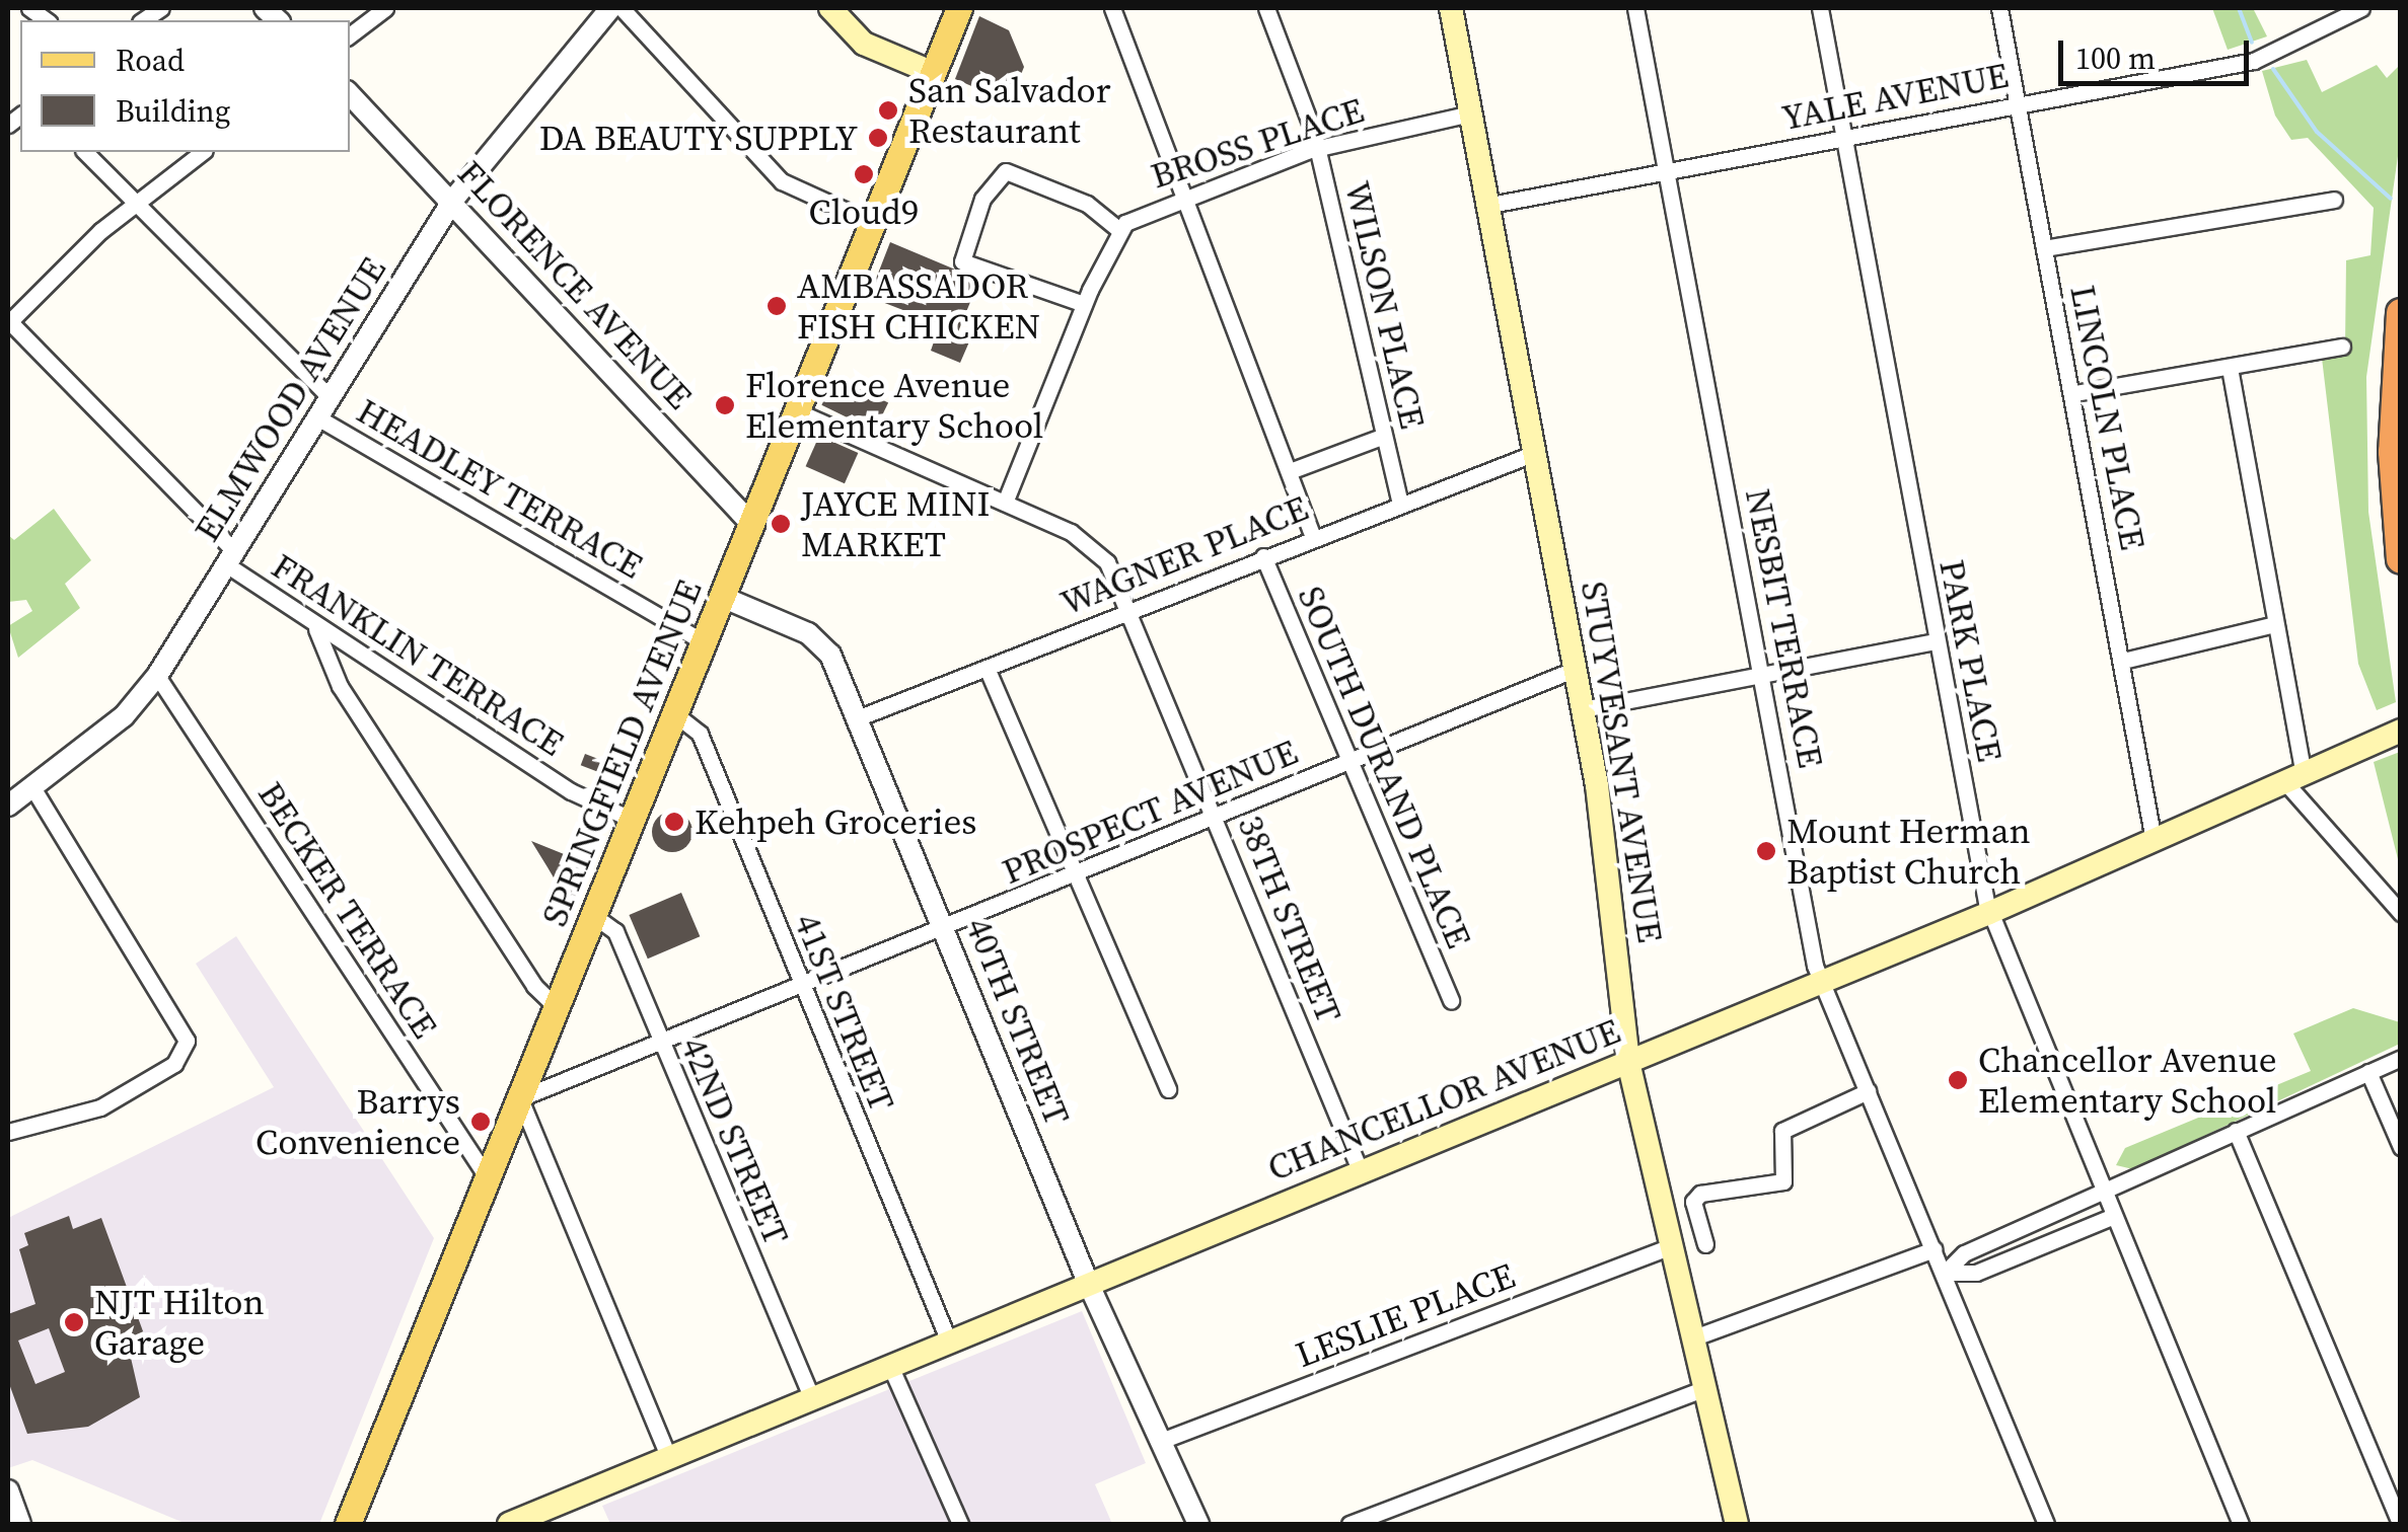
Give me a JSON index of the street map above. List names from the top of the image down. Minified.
{"streets":{"main road":["SPRINGFIELD AVENUE","STUYVESANT AVENUE","CHANCELLOR AVENUE"],"street":["YALE AVENUE","BROSS PLACE","FLORENCE AVENUE","WILSON PLACE","ELMWOOD AVENUE","LINCOLN PLACE","HEADLEY TERRACE","WAGNER PLACE","NESBIT TERRACE","FRANKLIN TERRACE","PARK PLACE","SOUTH DURAND PLACE","PROSPECT AVENUE","BECKER TERRACE","38TH STREET","41ST STREET","40TH STREET","42ND STREET","LESLIE PLACE"]},"crossings":[["YALE AVENUE","LINCOLN PLACE"],["YALE AVENUE","NESBIT TERRACE"],["YALE AVENUE","PARK PLACE"],["YALE AVENUE","STUYVESANT AVENUE"],["BROSS PLACE","WILSON PLACE"],["BROSS PLACE","STUYVESANT AVENUE"],["BROSS PLACE","38TH STREET"],["FLORENCE AVENUE","ELMWOOD AVENUE"],["FLORENCE AVENUE","SPRINGFIELD AVENUE"],["WILSON PLACE","WAGNER PLACE"],["ELMWOOD AVENUE","HEADLEY TERRACE"],["ELMWOOD AVENUE","FRANKLIN TERRACE"],["ELMWOOD AVENUE","BECKER TERRACE"],["LINCOLN PLACE","CHANCELLOR AVENUE"],["HEADLEY TERRACE","SPRINGFIELD AVENUE"],["WAGNER PLACE","STUYVESANT AVENUE"],["WAGNER PLACE","SOUTH DURAND PLACE"],["WAGNER PLACE","38TH STREET"],["WAGNER PLACE","40TH STREET"],["NESBIT TERRACE","CHANCELLOR AVENUE"],["FRANKLIN TERRACE","SPRINGFIELD AVENUE"],["PARK PLACE","CHANCELLOR AVENUE"],["SPRINGFIELD AVENUE","PROSPECT AVENUE"],["SPRINGFIELD AVENUE","BECKER TERRACE"],["SPRINGFIELD AVENUE","38TH STREET"],["SPRINGFIELD AVENUE","41ST STREET"],["SPRINGFIELD AVENUE","40TH STREET"],["SPRINGFIELD AVENUE","42ND STREET"],["STUYVESANT AVENUE","PROSPECT AVENUE"],["STUYVESANT AVENUE","CHANCELLOR AVENUE"],["STUYVESANT AVENUE","LESLIE PLACE"],["SOUTH DURAND PLACE","PROSPECT AVENUE"],["PROSPECT AVENUE","38TH STREET"],["PROSPECT AVENUE","41ST STREET"],["PROSPECT AVENUE","40TH STREET"],["PROSPECT AVENUE","42ND STREET"],["38TH STREET","CHANCELLOR AVENUE"],["41ST STREET","CHANCELLOR AVENUE"],["40TH STREET","CHANCELLOR AVENUE"],["40TH STREET","LESLIE PLACE"],["CHANCELLOR AVENUE","42ND STREET"]],"places":["San Salvador Restaurant","DA BEAUTY SUPPLY","Cloud9","AMBASSADOR FISH CHICKEN","Florence Avenue Elementary School","JAYCE MINI MARKET","Kehpeh Groceries","Mount Herman Baptist Church","Chancellor Avenue Elementary School","Barrys Convenience","NJT Hilton Garage"],"legend":["Road","Building"],"scale_bar":"100 m"}
